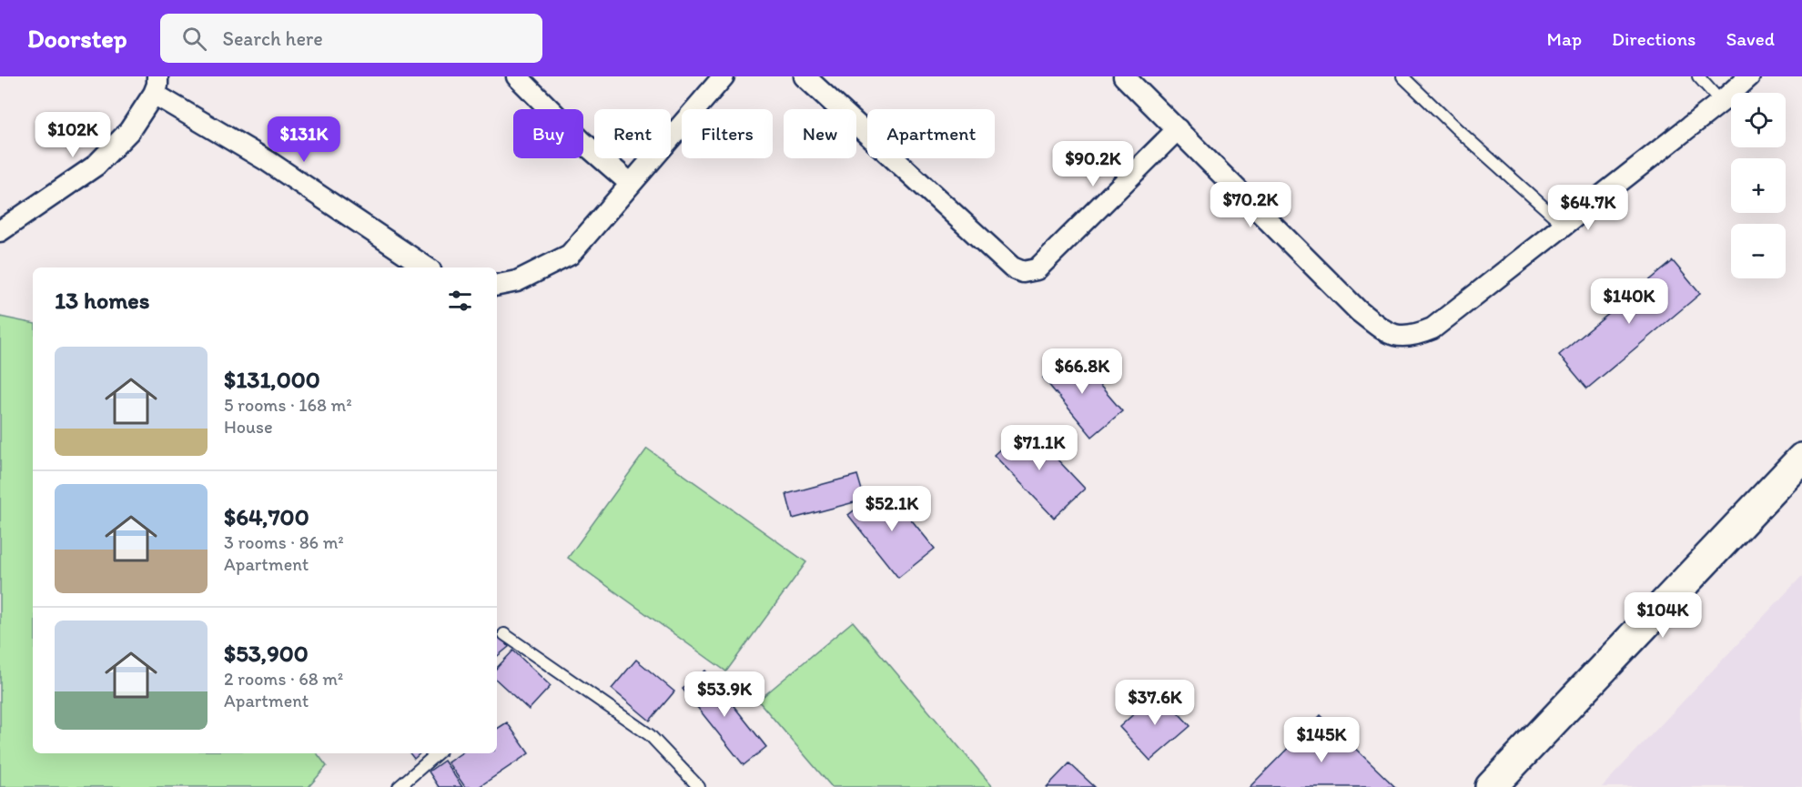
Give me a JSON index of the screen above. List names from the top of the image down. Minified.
{"page":{"header":"Doorstep","search":"Search here","nav":["Map","Directions","Saved"],"map_buttons":["+","−"],"chip":["Buy","Rent","Filters","New","Apartment"],"price":["$102K","$131K","$90.2K","$70.2K","$64.7K","$140K","$66.8K","$71.1K","$52.1K","$104K","$53.9K","$37.6K","$145K"],"heading":"13 homes","list":[{"name":"$131,000","note":"5 rooms · 168 m² · House"},{"name":"$64,700","note":"3 rooms · 86 m² · Apartment"},{"name":"$53,900","note":"2 rooms · 68 m² · Apartment"}]}}
